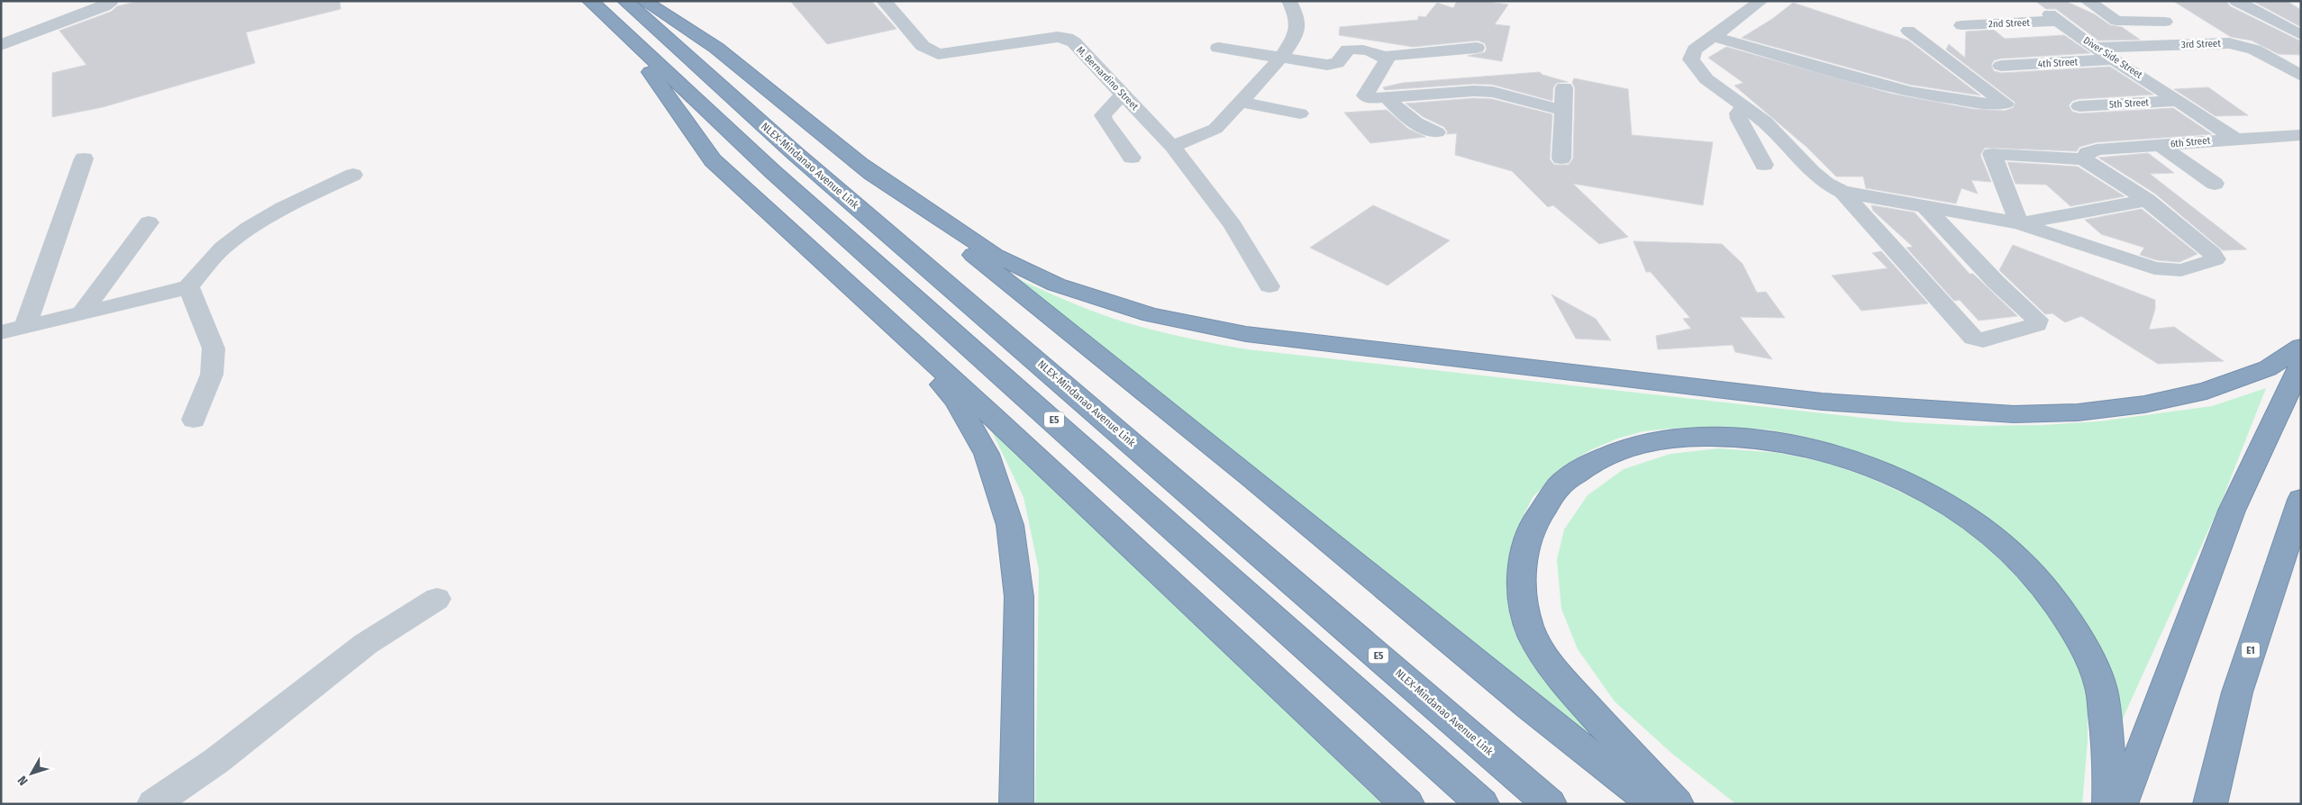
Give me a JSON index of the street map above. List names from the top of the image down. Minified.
{"streets":{"highway":["NLEX-Mindanao Avenue Link","E5","E1"],"street":["2nd Street","3rd Street","Diver Side Street","4th Street","M. Bernardino Street","5th Street","6th Street"]},"crossings":[["2nd Street","Diver Side Street"],["3rd Street","Diver Side Street"],["Diver Side Street","4th Street"],["Diver Side Street","5th Street"],["Diver Side Street","6th Street"]],"north":"bottom left"}
